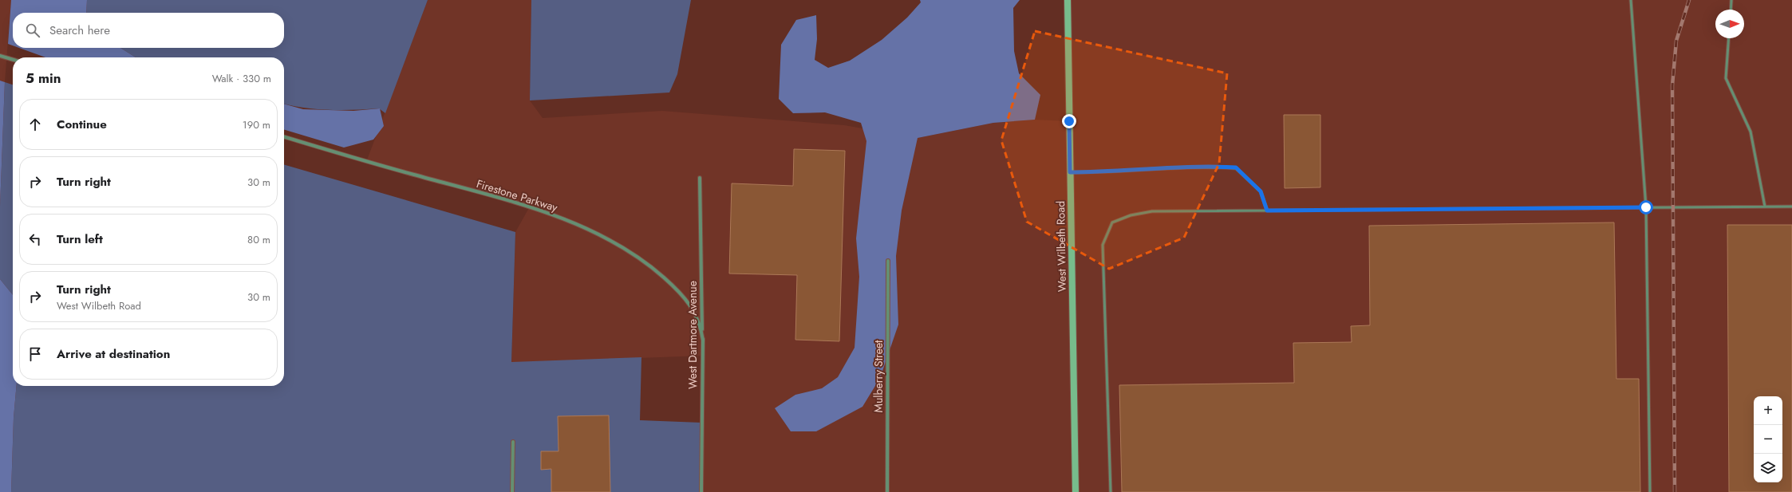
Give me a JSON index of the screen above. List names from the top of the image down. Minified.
{"streets":{"main road":["West Wilbeth Road"],"street":["Firestone Parkway","West Dartmore Avenue","Mulberry Street"]},"crossings":[["Firestone Parkway","West Dartmore Avenue"]],"north":"right","page":{"search":"Search here","heading":["5 min","Walk · 330 m"],"list":[["Continue","190 m"],["Turn right","30 m"],["Turn left","80 m"],["Turn right","West Wilbeth Road","30 m"],"Arrive at destination"],"map_buttons":["+","−"]}}
